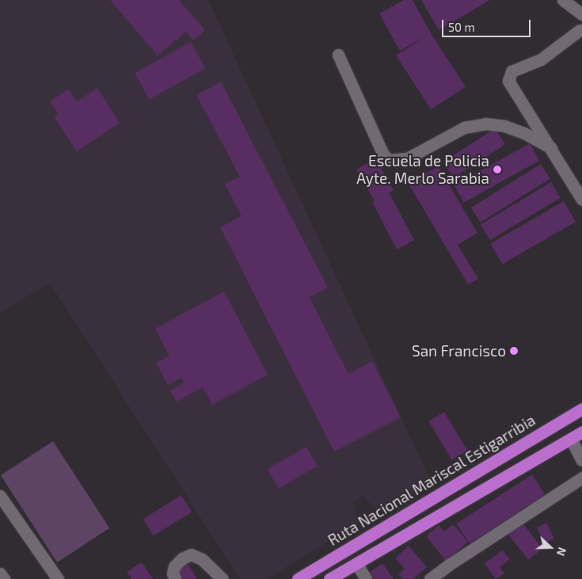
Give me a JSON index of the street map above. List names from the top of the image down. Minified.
{"streets":{"highway":["Ruta Nacional Mariscal Estigarribia"]},"places":["Escuela de Policia Ayte. Merlo Sarabia","San Francisco"],"scale_bar":"50 m","north":"right"}
